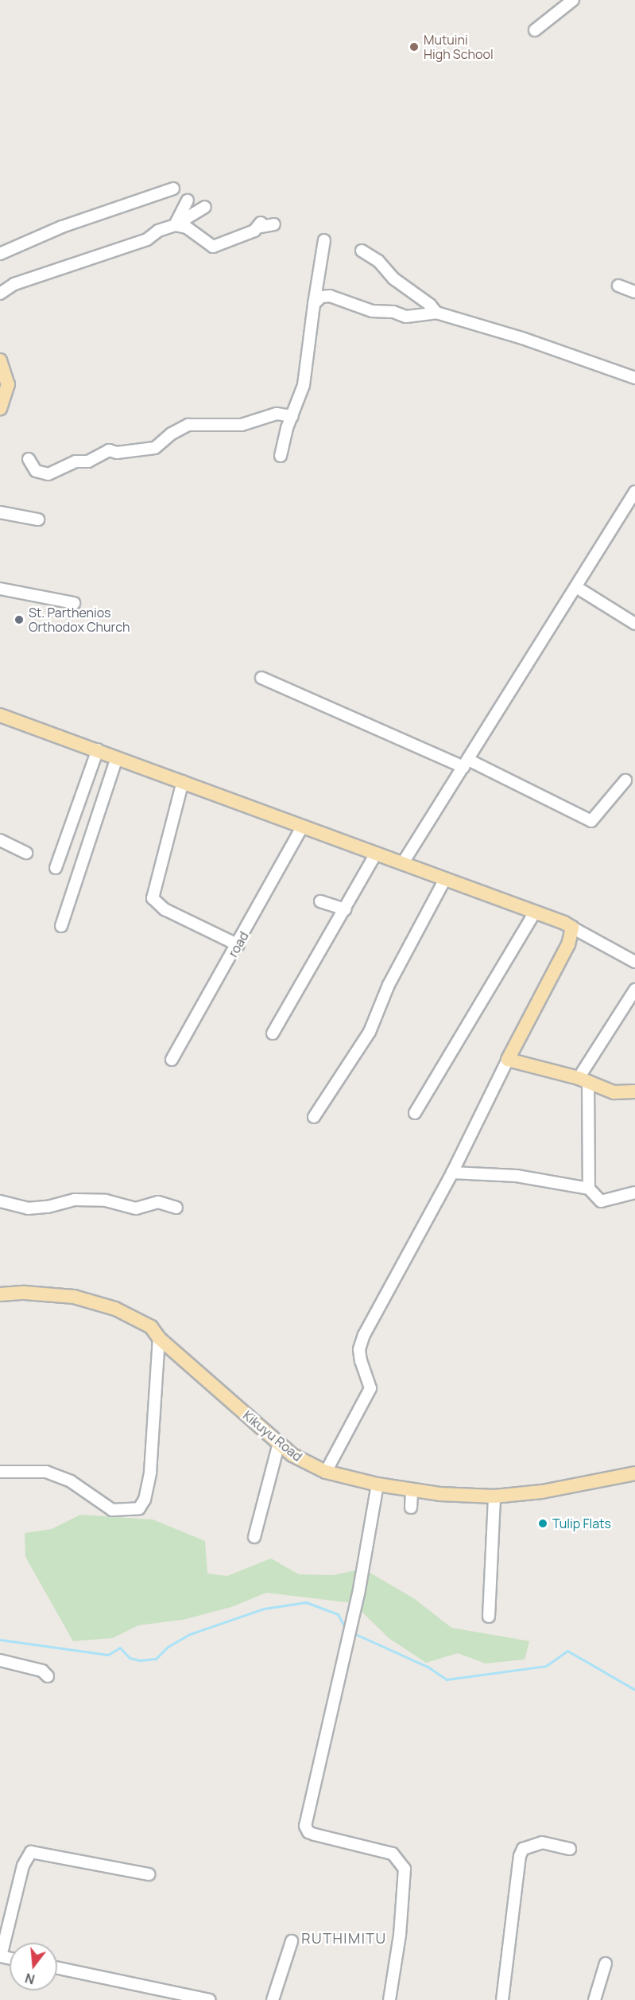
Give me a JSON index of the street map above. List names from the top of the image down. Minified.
{"streets":{"main road":["Kikuyu Road"],"street":["road"]},"districts":["RUTHIMITU"],"places":["Mutuini High School","St. Parthenios Orthodox Church","Tulip Flats"],"north":"bottom"}
